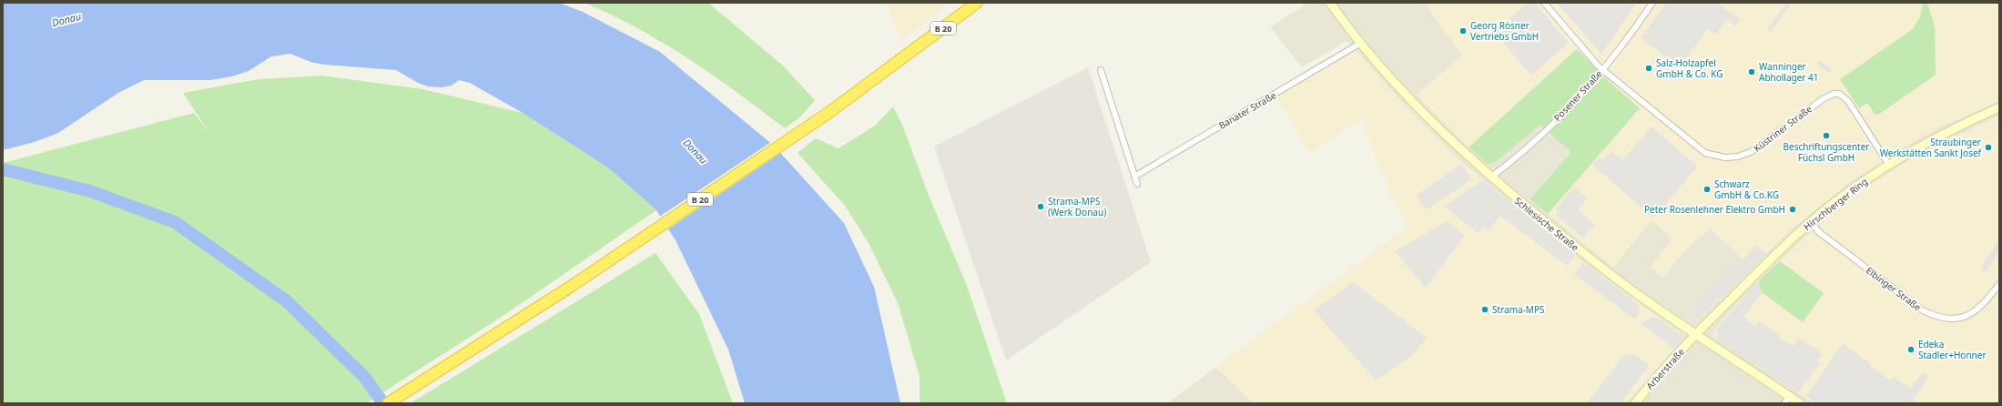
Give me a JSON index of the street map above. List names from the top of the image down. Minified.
{"streets":{"highway":["B 20"],"street":["Posener Straße","Banater Straße","Küstriner Straße","Hirschberger Ring","Schlesische Straße","Elbinger Straße","Arberstraße"]},"crossings":[["Posener Straße","Küstriner Straße"],["Posener Straße","Schlesische Straße"],["Banater Straße","Schlesische Straße"],["Küstriner Straße","Hirschberger Ring"],["Hirschberger Ring","Schlesische Straße"],["Hirschberger Ring","Elbinger Straße"],["Hirschberger Ring","Arberstraße"],["Schlesische Straße","Arberstraße"]],"water":["Donau"],"places":["Georg Rösner Vertriebs GmbH","Salz-Holzapfel GmbH & Co. KG","Wanninger Abhollager 41","Beschriftungscenter Füchsl GmbH","Straubinger Werkstätten Sankt Josef","Schwarz GmbH & Co.KG","Strama-MPS (Werk Donau)","Peter Rosenlehner Elektro GmbH","Strama-MPS","Edeka Stadler+Honner"]}
